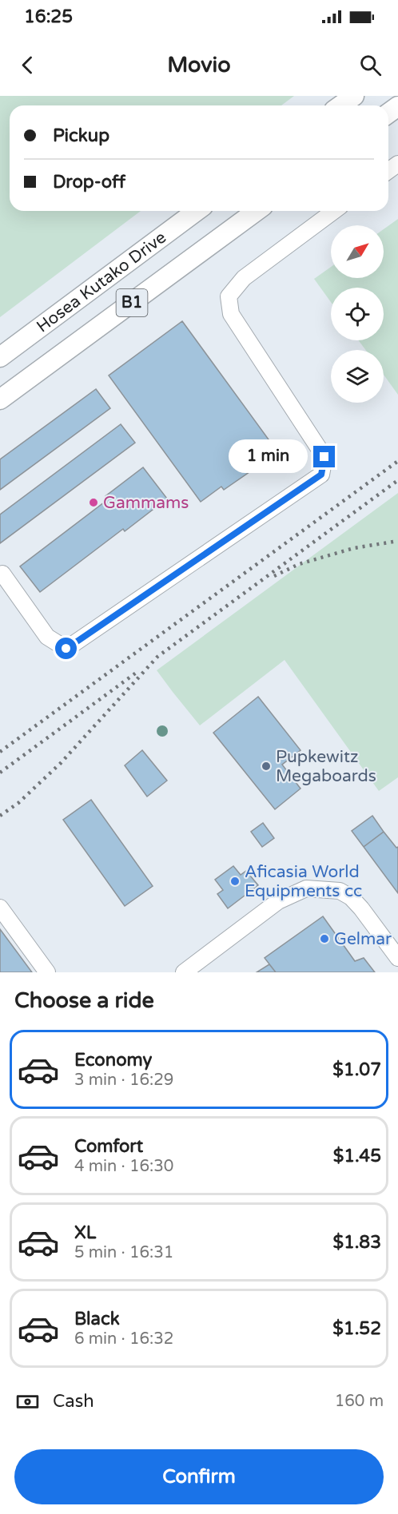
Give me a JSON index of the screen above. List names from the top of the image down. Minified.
{"streets":{"main road":["Hosea Kutako Drive","B1"]},"places":["Gammams","Pupkewitz Megaboards","Aficasia World Equipments cc","Gelmar"],"north":"top right","page":{"status":"16:25","header":"Movio","banner":["Pickup","Drop-off"],"bubble":"1 min","heading":"Choose a ride","list":[{"name":"Economy","note":"3 min · 16:29","value":"$1.07"},{"name":"Comfort","note":"4 min · 16:30","value":"$1.45"},{"name":"XL","note":"5 min · 16:31","value":"$1.83"},{"name":"Black","note":"6 min · 16:32","value":"$1.52"}],"pay":["Cash","160 m"],"buttons":"Confirm"}}
